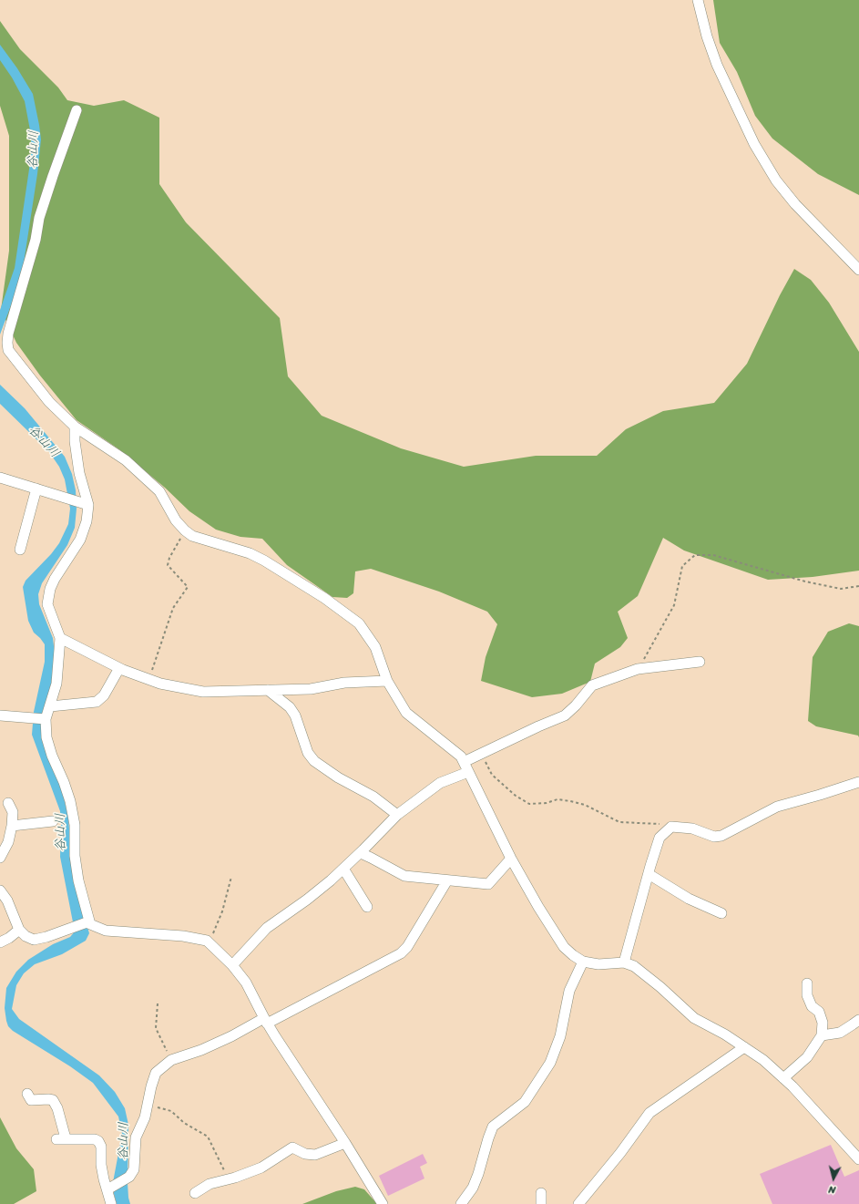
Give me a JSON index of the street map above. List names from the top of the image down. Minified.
{"water":["谷山川"],"north":"bottom"}
